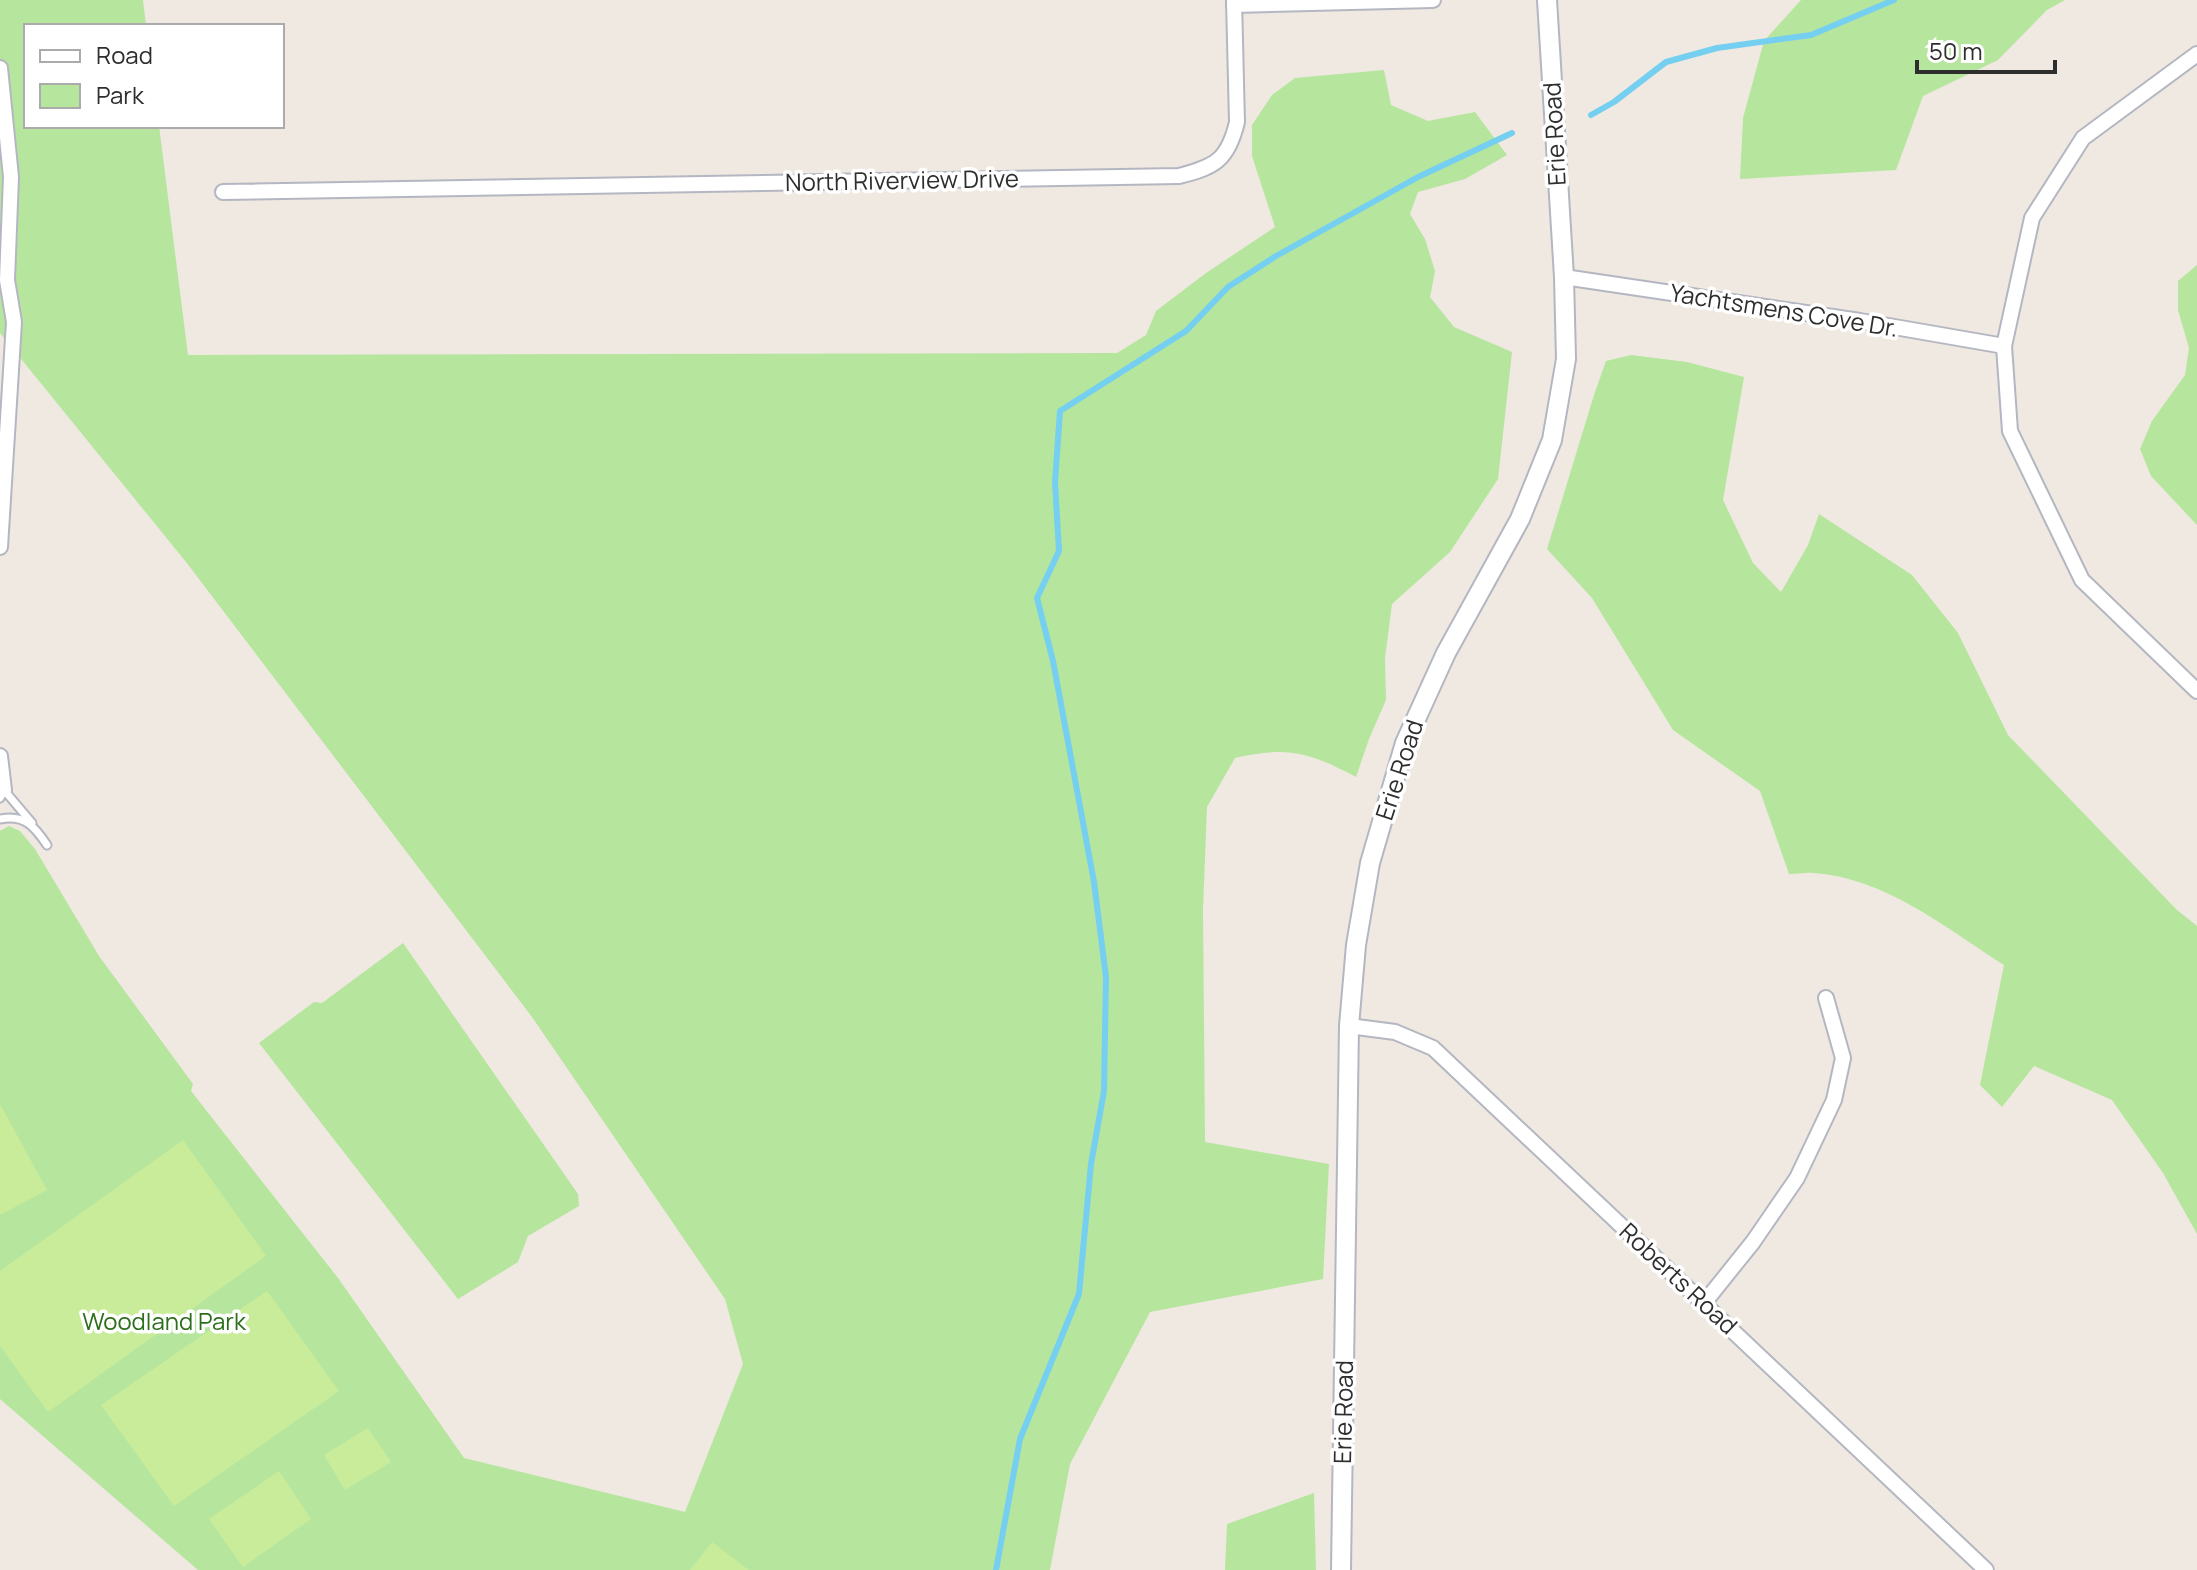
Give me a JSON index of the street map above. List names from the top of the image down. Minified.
{"streets":{"street":["Erie Road","North Riverview Drive","Yachtsmens Cove Dr.","Roberts Road"]},"crossings":[["Erie Road","Yachtsmens Cove Dr."],["Erie Road","Roberts Road"]],"parks":["Woodland Park"],"legend":["Road","Park"],"scale_bar":"50 m"}
